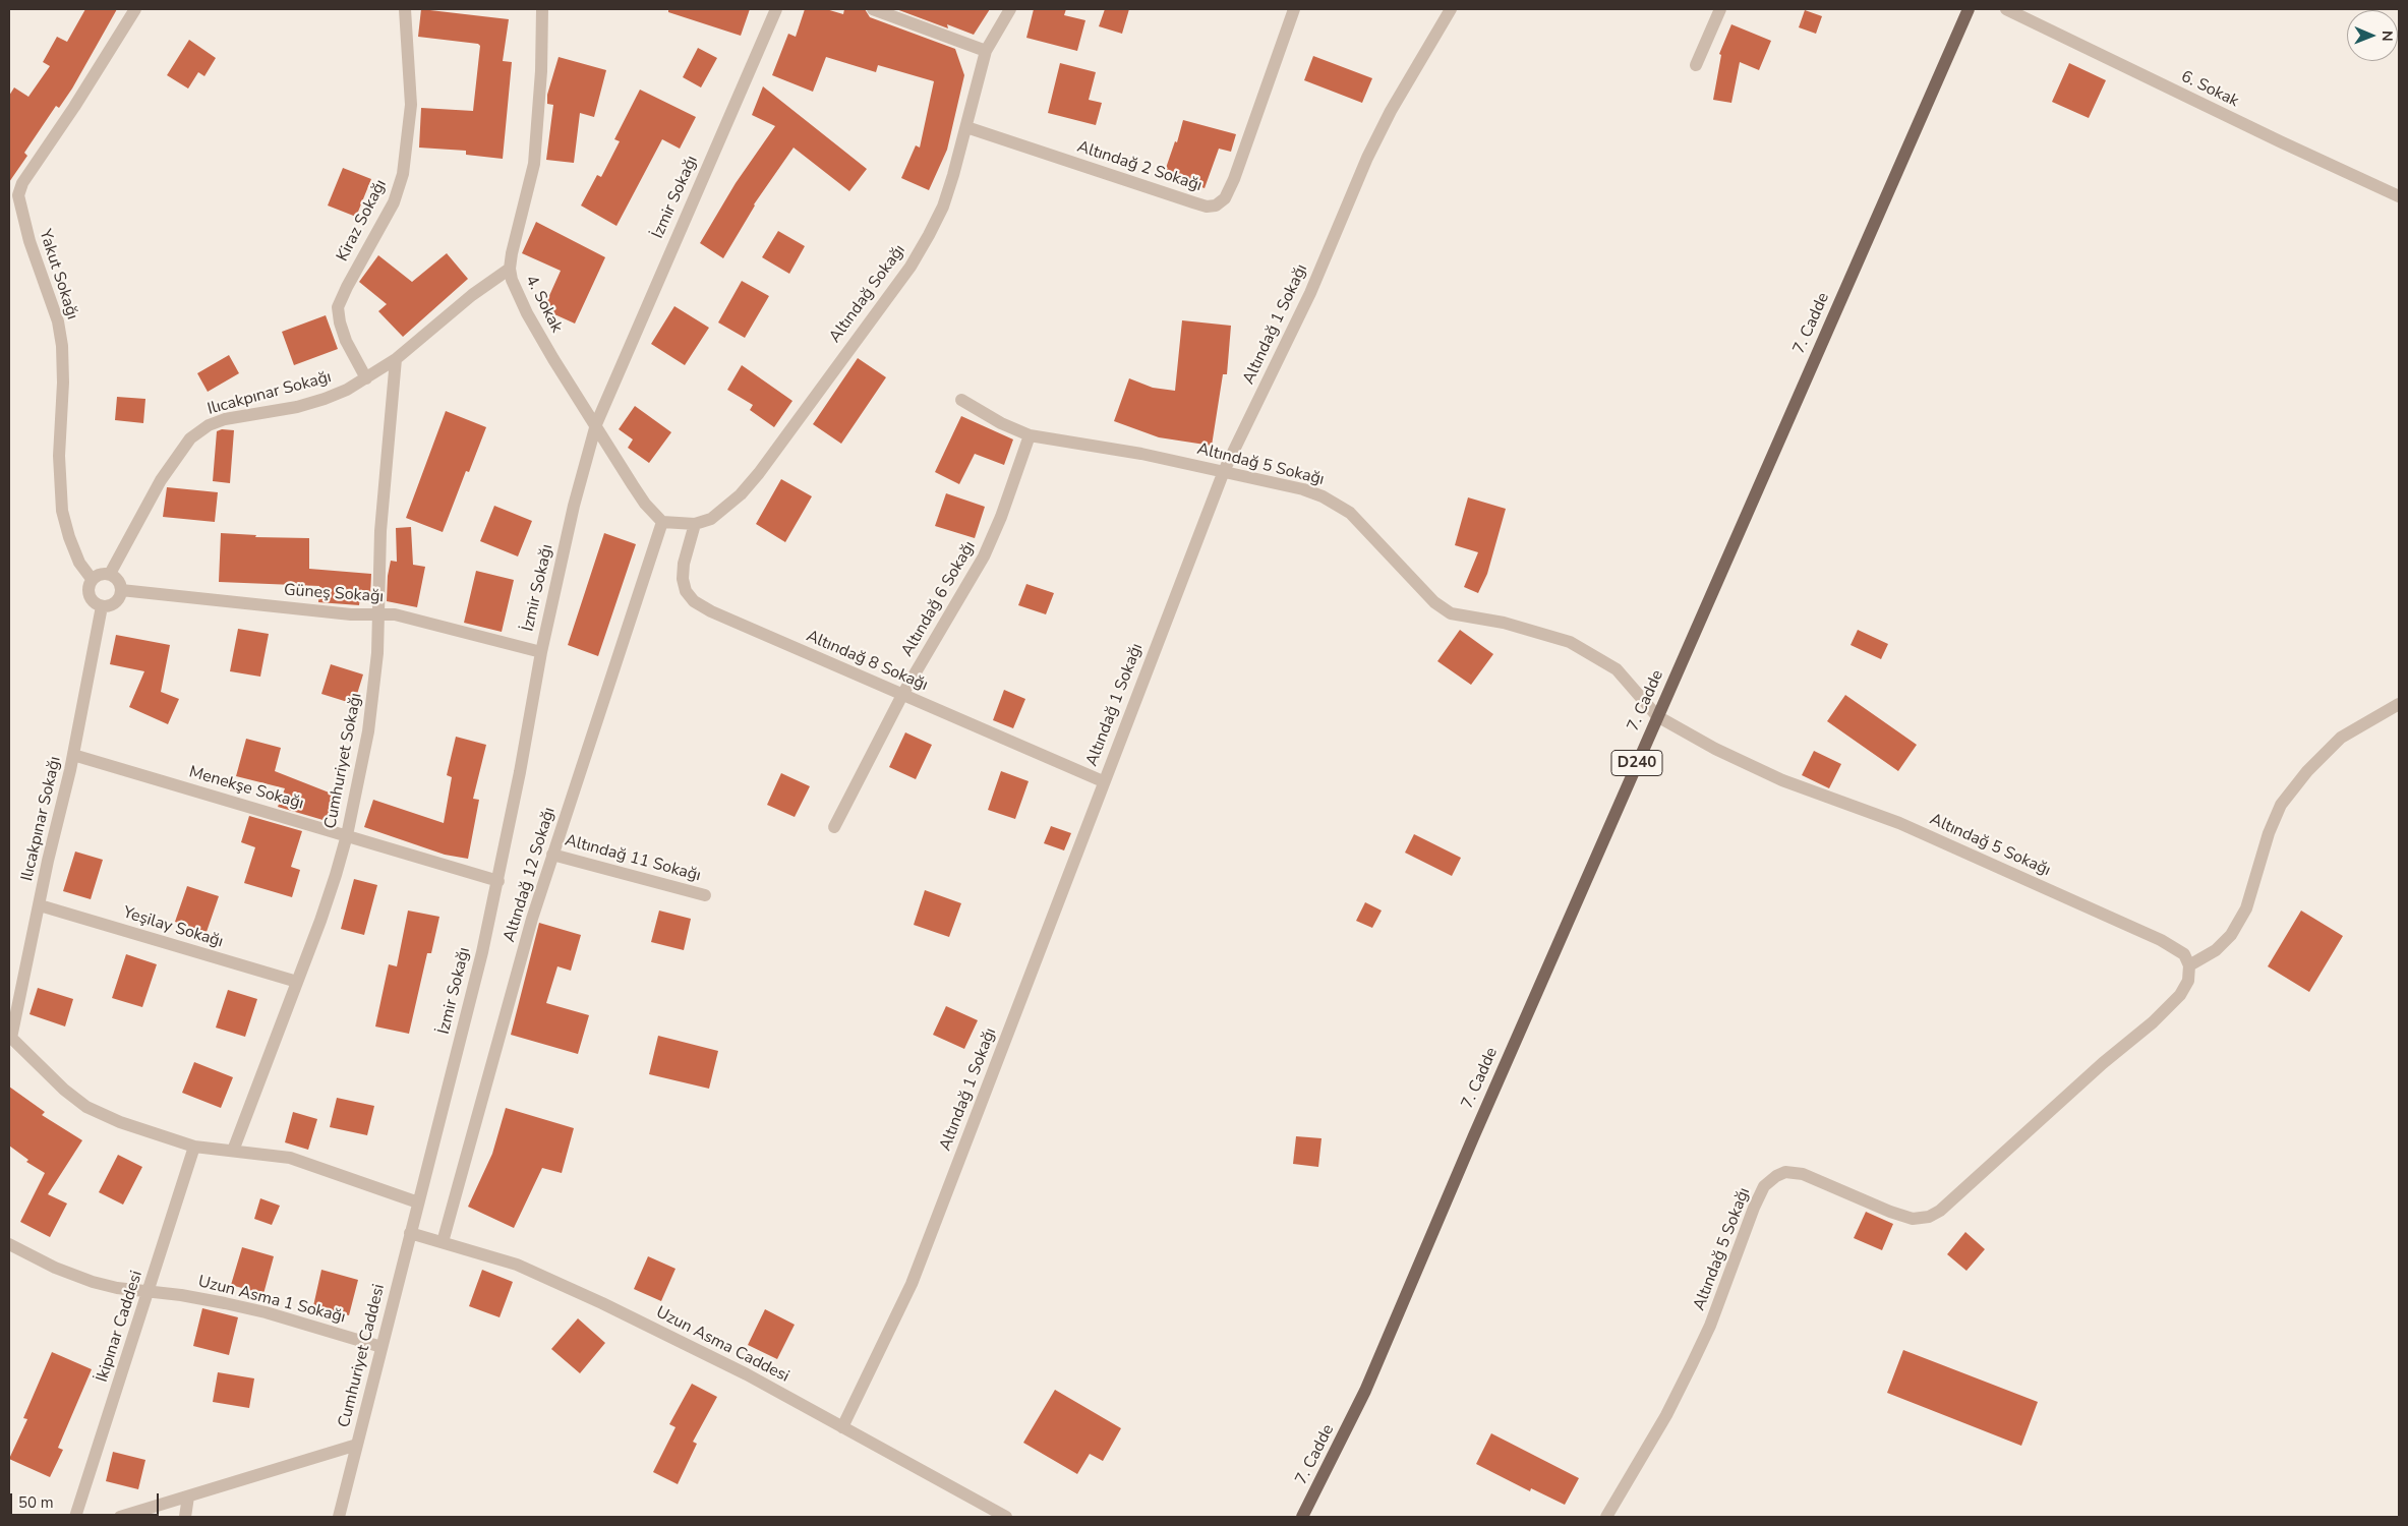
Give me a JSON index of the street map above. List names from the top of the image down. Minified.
{"streets":{"main road":["7. Cadde","D240"],"street":["6. Sokak","Altındağ 2 Sokağı","İzmir Sokağı","Kiraz Sokağı","Yakut Sokağı","Altındağ Sokağı","4. Sokak","Altındağ 1 Sokağı","Ilıcakpınar Sokağı","Altındağ 5 Sokağı","Güneş Sokağı","Altındağ 6 Sokağı","Altındağ 8 Sokağı","Cumhuriyet Sokağı","Menekşe Sokağı","Altındağ 11 Sokağı","Altındağ 12 Sokağı","Yeşilay Sokağı","Uzun Asma 1 Sokağı","İkipınar Caddesi","Uzun Asma Caddesi","Cumhuriyet Caddesi"]},"crossings":[["Altındağ 2 Sokağı","Altındağ Sokağı"],["İzmir Sokağı","4. Sokak"],["İzmir Sokağı","Güneş Sokağı"],["İzmir Sokağı","Menekşe Sokağı"],["İzmir Sokağı","Cumhuriyet Caddesi"],["Kiraz Sokağı","Ilıcakpınar Sokağı"],["Yakut Sokağı","Ilıcakpınar Sokağı"],["Yakut Sokağı","Güneş Sokağı"],["Altındağ Sokağı","4. Sokak"],["Altındağ Sokağı","Altındağ 8 Sokağı"],["Altındağ Sokağı","Altındağ 12 Sokağı"],["4. Sokak","Ilıcakpınar Sokağı"],["4. Sokak","Altındağ 12 Sokağı"],["7. Cadde","Altındağ 5 Sokağı"],["Altındağ 1 Sokağı","Altındağ 5 Sokağı"],["Altındağ 1 Sokağı","Altındağ 8 Sokağı"],["Altındağ 1 Sokağı","Uzun Asma Caddesi"],["Ilıcakpınar Sokağı","Güneş Sokağı"],["Ilıcakpınar Sokağı","Cumhuriyet Sokağı"],["Ilıcakpınar Sokağı","Menekşe Sokağı"],["Ilıcakpınar Sokağı","Yeşilay Sokağı"],["Altındağ 5 Sokağı","Altındağ 6 Sokağı"],["Güneş Sokağı","Cumhuriyet Sokağı"],["Altındağ 6 Sokağı","Altındağ 8 Sokağı"],["Cumhuriyet Sokağı","Menekşe Sokağı"],["Cumhuriyet Sokağı","Yeşilay Sokağı"],["Altındağ 11 Sokağı","Altındağ 12 Sokağı"],["Altındağ 12 Sokağı","Uzun Asma Caddesi"],["Uzun Asma 1 Sokağı","İkipınar Caddesi"],["Uzun Asma 1 Sokağı","Cumhuriyet Caddesi"],["Uzun Asma Caddesi","Cumhuriyet Caddesi"]],"scale_bar":"50 m","north":"right"}
